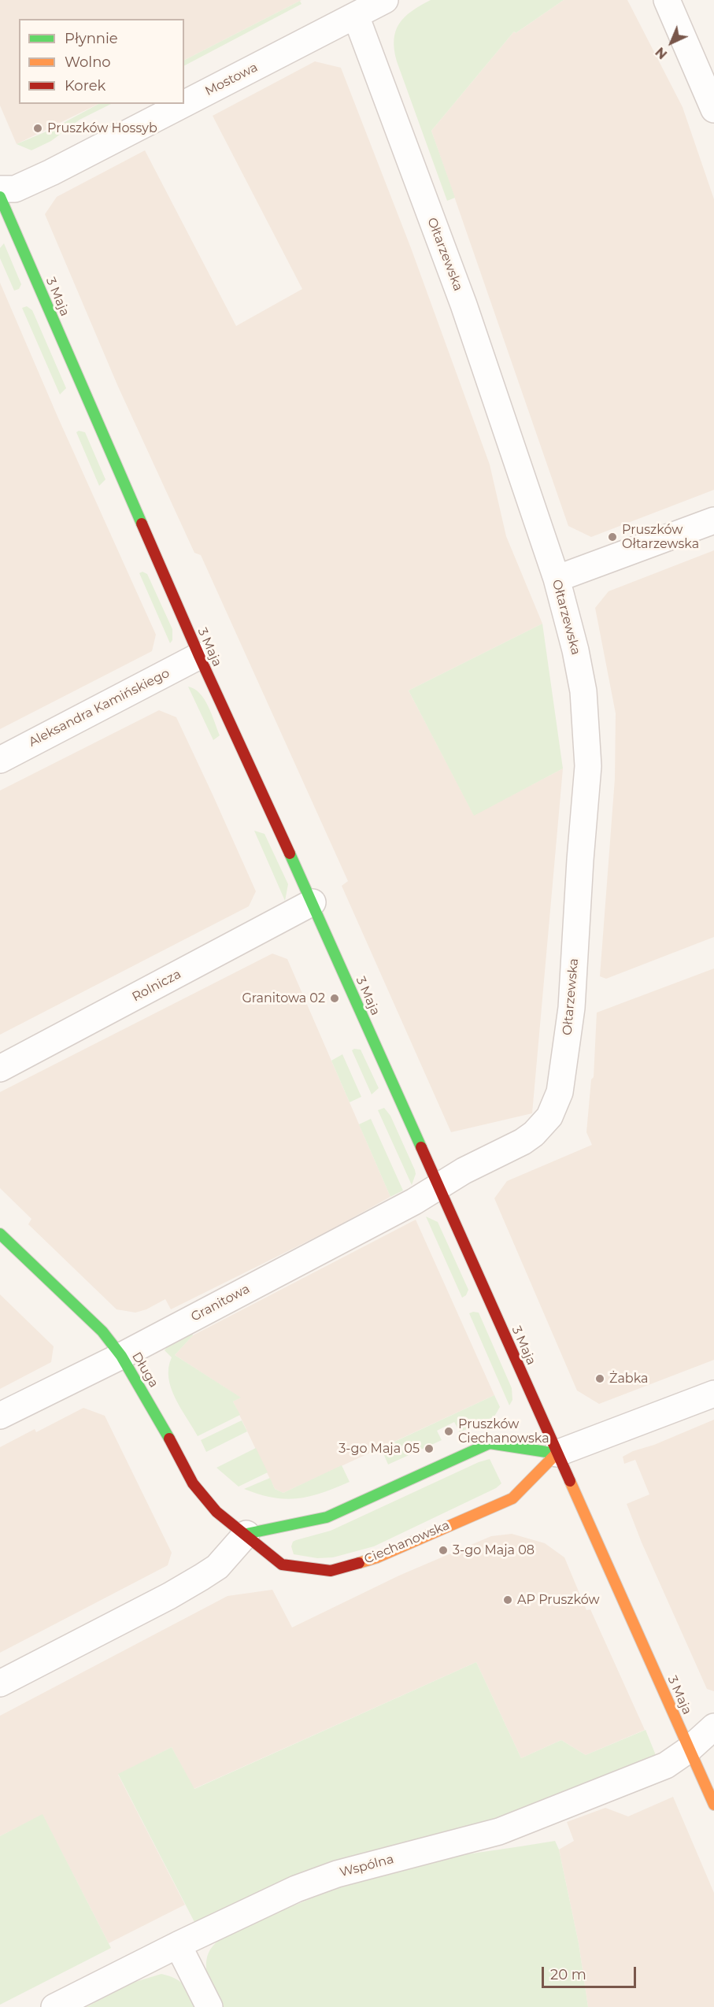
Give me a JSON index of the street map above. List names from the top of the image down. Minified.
{"streets":{"street":["Mostowa","Ołtarzewska","3 Maja","Aleksandra Kamińskiego","Rolnicza","Granitowa","Długa","Ciechanowska","Wspólna"]},"crossings":[["Mostowa","Ołtarzewska"],["Ołtarzewska","3 Maja"],["Ołtarzewska","Granitowa"],["3 Maja","Aleksandra Kamińskiego"],["3 Maja","Rolnicza"],["3 Maja","Granitowa"],["3 Maja","Ciechanowska"],["3 Maja","Wspólna"],["Granitowa","Długa"],["Długa","Ciechanowska"]],"places":["Pruszków Hossyb","Pruszków Ołtarzewska","Granitowa 02","Żabka","Pruszków Ciechanowska","3-go Maja 05","3-go Maja 08","AP Pruszków"],"legend":["Płynnie","Wolno","Korek"],"scale_bar":"20 m","north":"bottom left"}
